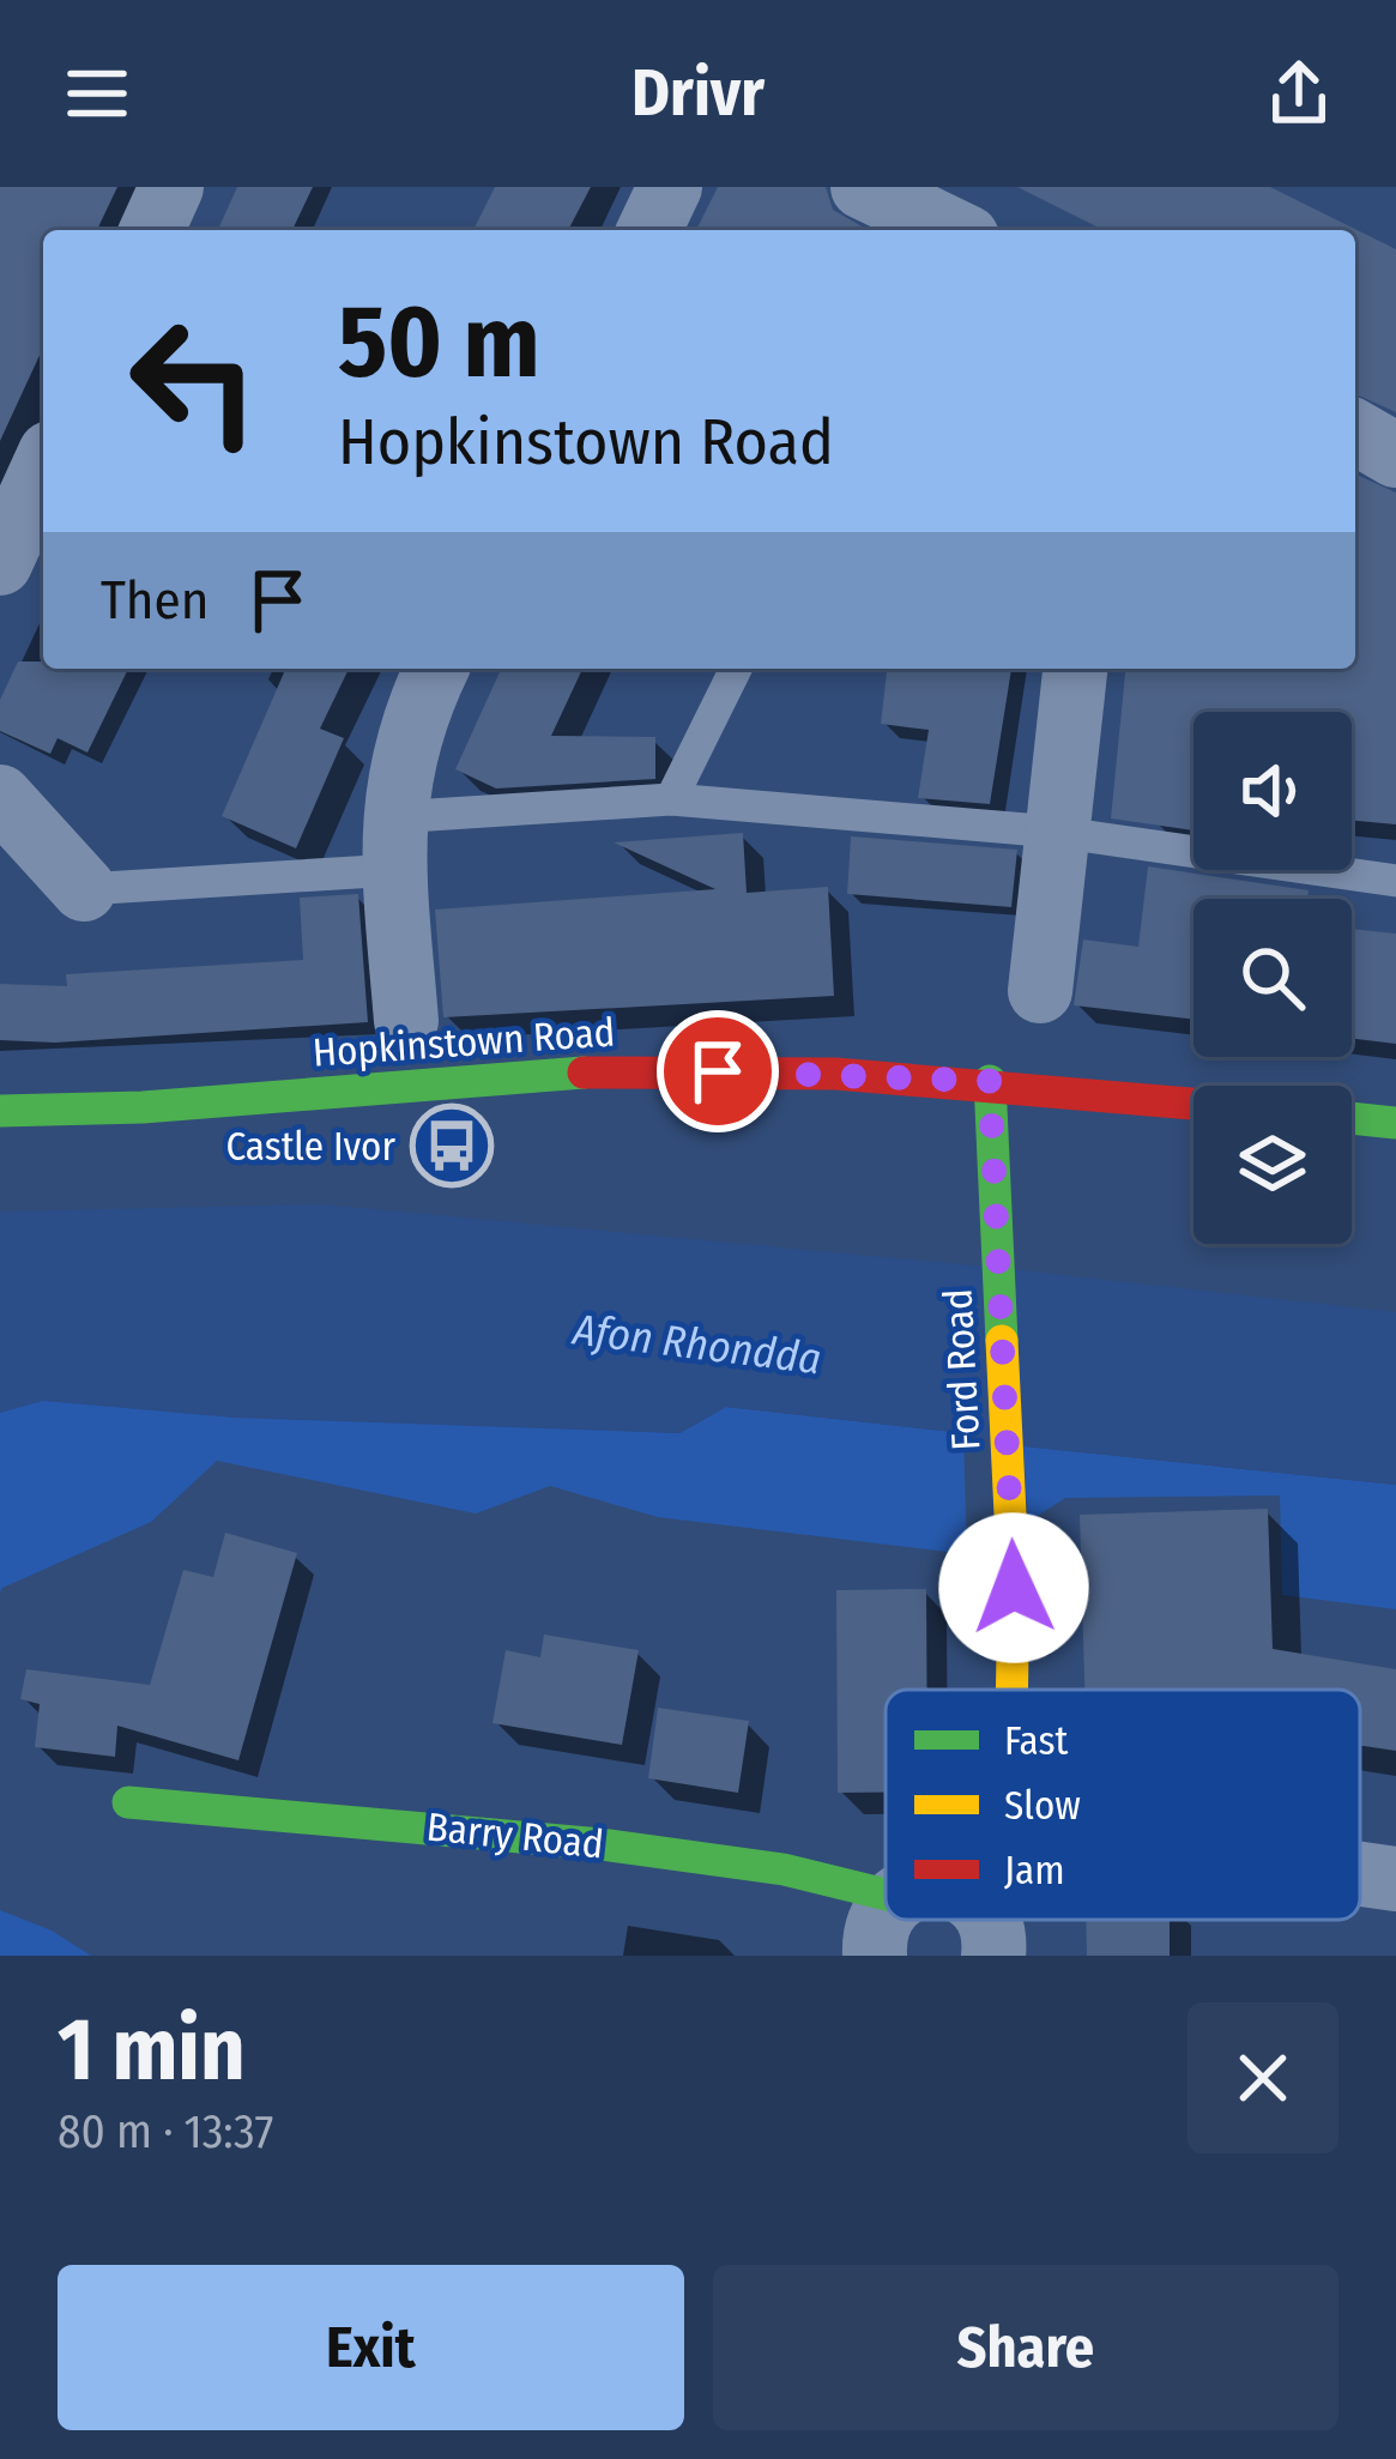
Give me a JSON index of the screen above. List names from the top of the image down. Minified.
{"streets":{"street":["Hopkinstown Road","Ford Road","Barry Road"]},"crossings":[["Hopkinstown Road","Ford Road"]],"water":["Afon Rhondda"],"places":{"bus stop":["Castle Ivor"]},"legend":["Fast","Slow","Jam"],"page":{"header":"Drivr","turn":["50 m","Hopkinstown Road"],"then":"Then","heading":["1 min","80 m · 13:37"],"buttons":["Exit","Share"]}}
